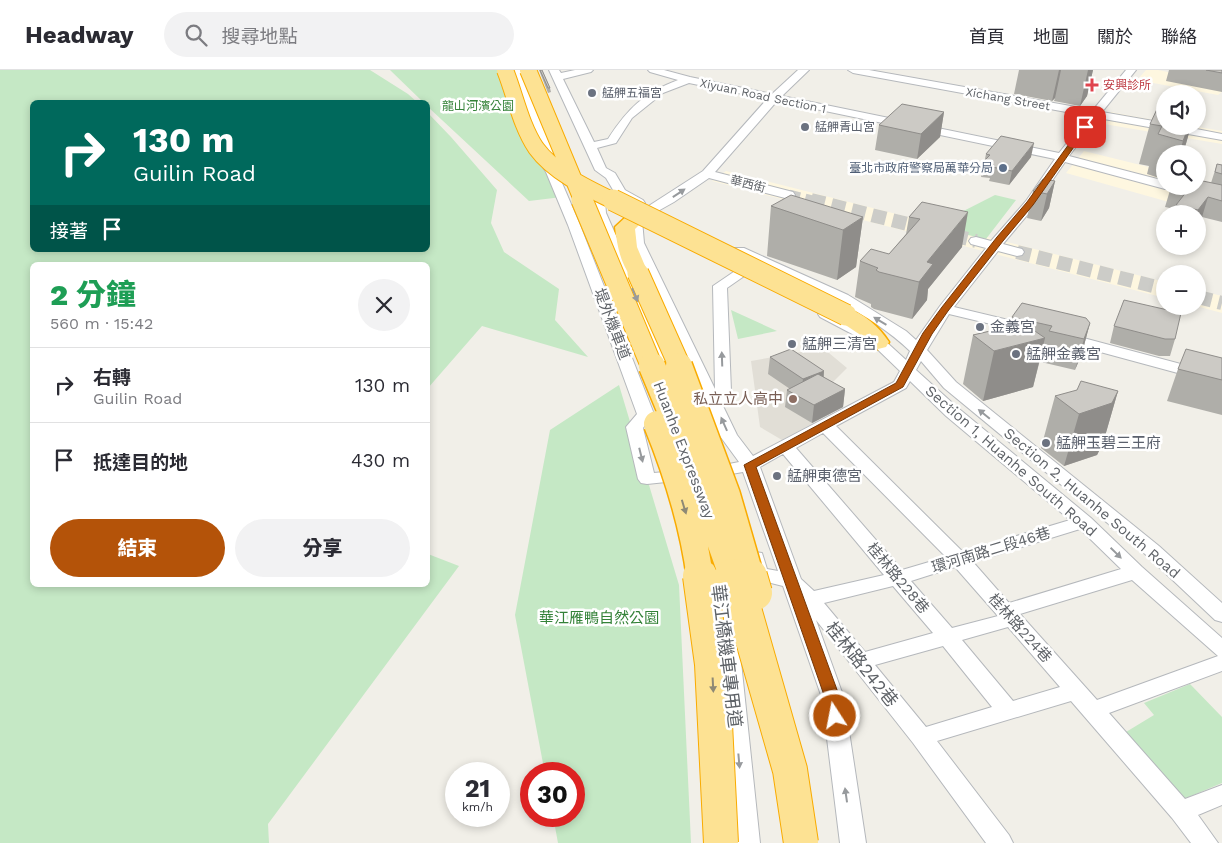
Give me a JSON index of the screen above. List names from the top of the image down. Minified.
{"streets":{"highway":["Huanhe Expressway"],"street":["Xiyuan Road Section 1","Xichang Street","華西街","堤外機車道","Section 1, Huanhe South Road","Section 2, Huanhe South Road","環河南路二段46巷","桂林路228巷","桂林路224巷","華江橋機車專用道","桂林路242巷"]},"crossings":[["堤外機車道","Huanhe Expressway"],["堤外機車道","華江橋機車專用道"],["Section 1, Huanhe South Road","Section 2, Huanhe South Road"],["Section 1, Huanhe South Road","環河南路二段46巷"],["環河南路二段46巷","桂林路228巷"],["環河南路二段46巷","桂林路224巷"],["環河南路二段46巷","桂林路242巷"]],"one_way":["Section 2, Huanhe South Road"],"parks":["龍山河濱公園","華江雁鴨自然公園"],"places":{"health":["安興診所"],"other":["艋舺五福宮","艋舺青山宮","臺北市政府警察局萬華分局","金義宮","艋舺三清宮","艋舺金義宮","私立立人高中","艋舺玉碧三王府","艋舺東德宮"]},"page":{"header":"Headway","search":"搜尋地點","nav":["首頁","地圖","關於","聯絡"],"map_buttons":["+","−"],"turn":["130 m","Guilin Road"],"then":"接著","heading":["2 分鐘","560 m · 15:42"],"list":[{"name":"右轉","note":"Guilin Road","value":"130 m"},{"name":"抵達目的地","value":"430 m"}],"buttons":["結束","分享"],"speed":"21 km/h","limit":"30"}}
